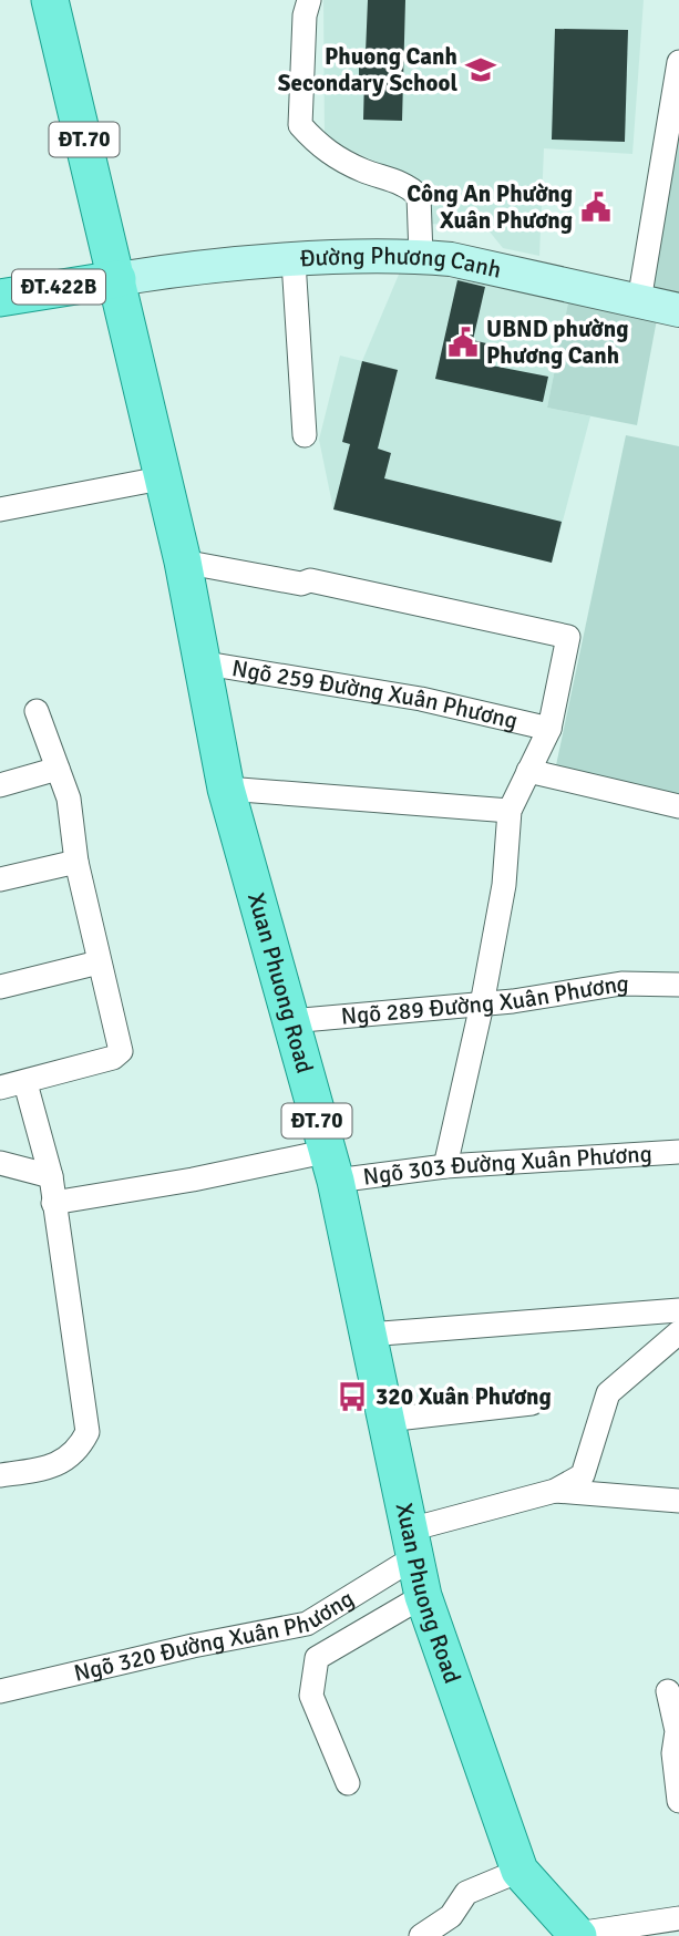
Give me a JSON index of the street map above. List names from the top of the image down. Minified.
{"streets":{"main road":["ĐT.70","ĐT.422B","Xuan Phuong Road"],"street":["Đường Phương Canh","Ngõ 259 Đường Xuân Phương","Ngõ 289 Đường Xuân Phương","Ngõ 303 Đường Xuân Phương","Ngõ 320 Đường Xuân Phương"]},"crossings":[["Đường Phương Canh","ĐT.422B"],["Đường Phương Canh","Xuan Phuong Road"],["ĐT.422B","Xuan Phuong Road"],["Ngõ 259 Đường Xuân Phương","Xuan Phuong Road"],["Xuan Phuong Road","Ngõ 289 Đường Xuân Phương"],["Xuan Phuong Road","Ngõ 303 Đường Xuân Phương"],["Xuan Phuong Road","Ngõ 320 Đường Xuân Phương"]],"places":{"school or university":["Phuong Canh Secondary School"],"public building":["Công An Phường Xuân Phương","UBND phường Phương Canh"],"bus stop":["320 Xuân Phương"]}}
